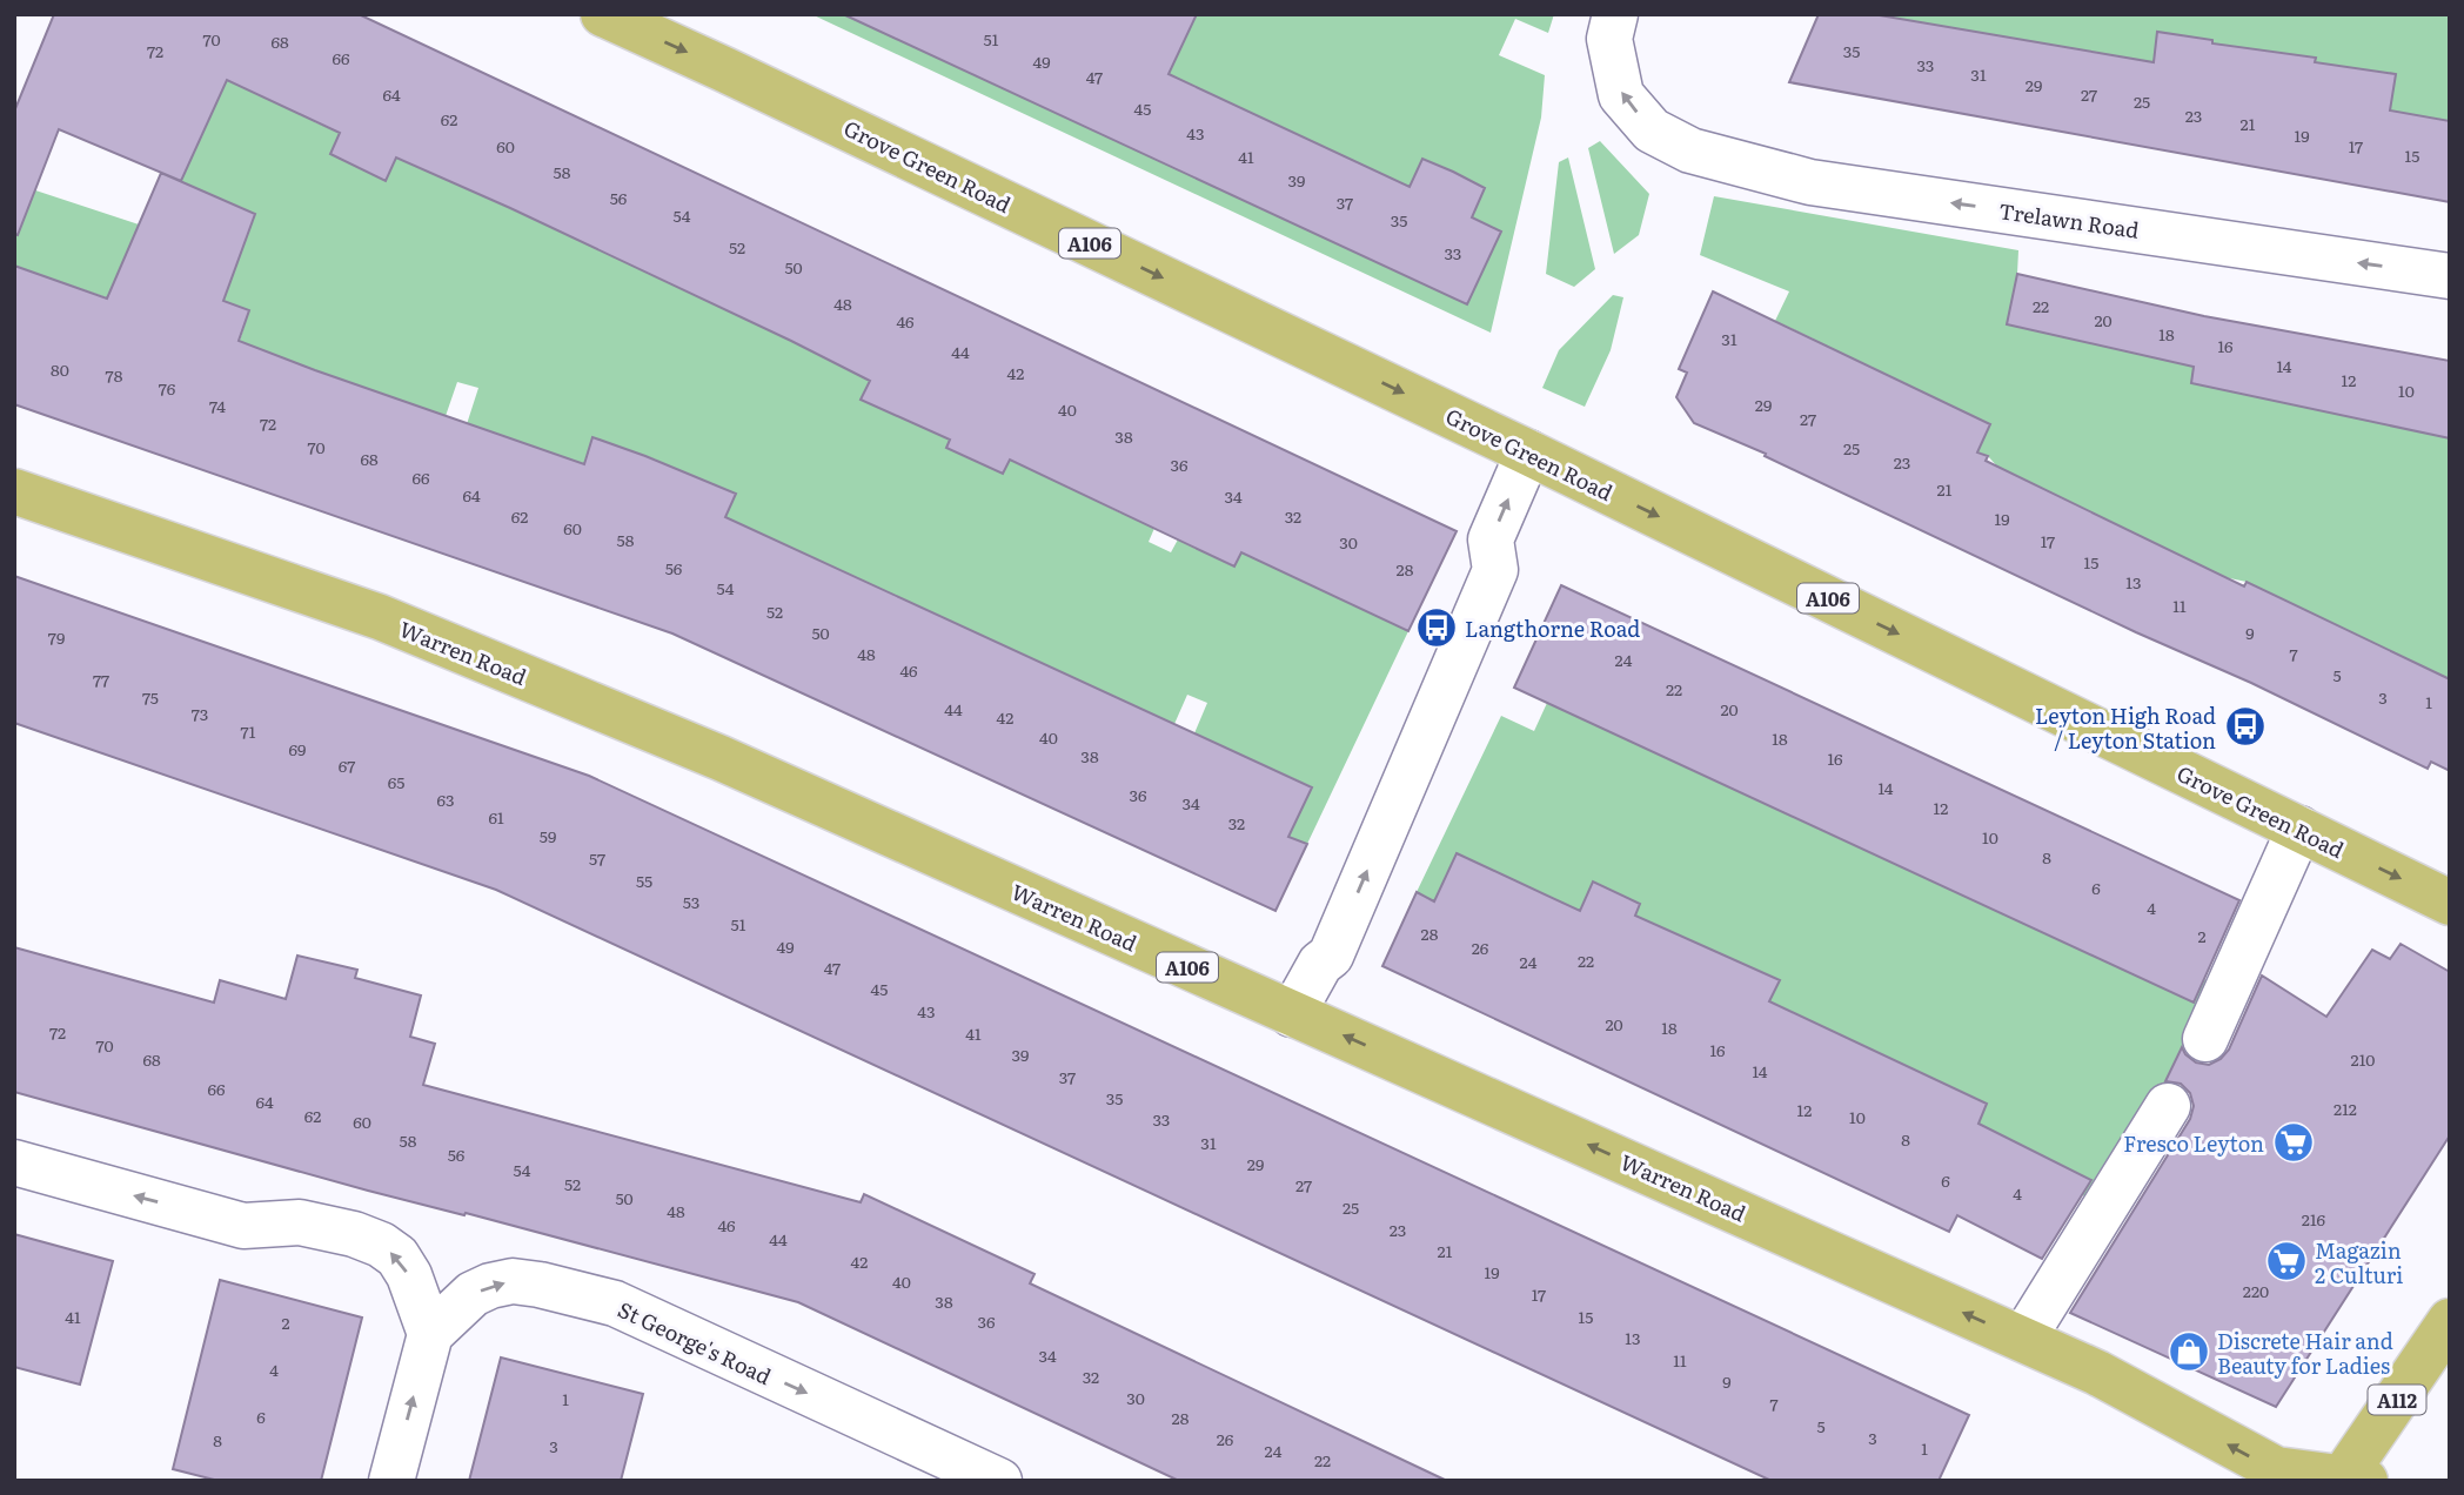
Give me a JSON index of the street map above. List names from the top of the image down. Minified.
{"streets":{"main road":["Grove Green Road","A106","Warren Road","A112"],"street":["Trelawn Road","St George's Road"]},"crossings":[["Warren Road","A112"]],"one_way":["Grove Green Road","Trelawn Road","Warren Road","St George's Road"],"places":{"bus stop":["Langthorne Road","Leyton High Road / Leyton Station"],"supermarket":["Fresco Leyton","Magazin 2 Culturi"],"shop":["Discrete Hair and Beauty for Ladies"]},"house_numbers":["70","51","68","72","35","66","49","33","31","47","29","64","27","25","45","23","62","21","43","19","60","17","15","41","58","39","56","37","54","35","52","33","50","48","22","20","46","18","31","16","44","14","80","42","78","12","76","10","29","74","40","27","72","38","70","25","68","23","36","66","21","64","34","62","32","19","60","58","17","30","15","56","28","13","54","11","52","50","9","79","48","7","24","46","5","77","22","75","3","1","44","20","73","42","71","40","18","69","38","16","67","65","14","36","63","34","12","61","32","59","10","8","57","55","6","53","4","51","28","2","49","26","22","24","47","45","43","20","18","72","41","70","16","39","68","210","14","37","66","35","64","212","12","62","10","33","60","8","58","31","56","29","54","6","52","27","4","50","25","48","216","46","23","44","21","42","19","40","220","17","38","41","15","36","2","13","34","11","4","32","9","30","1","7","6","28","5","3","26","8","3","1","24","22"]}
